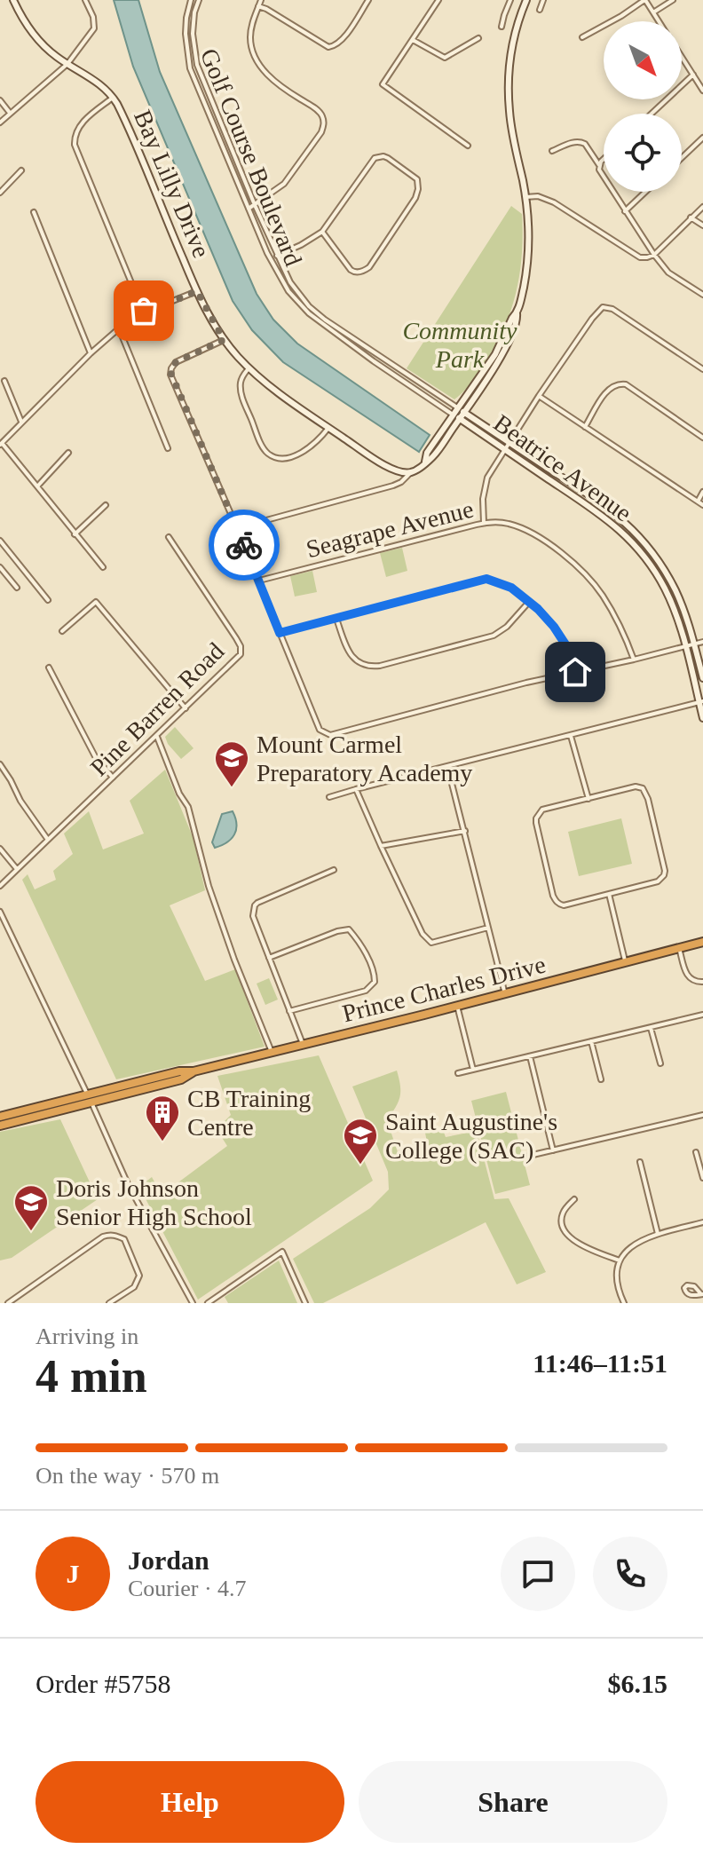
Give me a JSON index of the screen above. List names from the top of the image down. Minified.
{"streets":{"highway":["Prince Charles Drive"],"main road":["Bay Lilly Drive","Beatrice Avenue"],"street":["Golf Course Boulevard","Seagrape Avenue","Pine Barren Road"]},"crossings":[["Golf Course Boulevard","Beatrice Avenue"]],"parks":["Community Park"],"places":{"school or university":["Mount Carmel Preparatory Academy","Saint Augustine's College (SAC)","Doris Johnson Senior High School"],"building":["CB Training Centre"]},"north":"bottom right","page":{"heading":["4 min","Arriving in","11:46–11:51"],"panel":["Jordan","Courier · 4.7","Order #5758","$6.15"],"bar":"On the way · 570 m","round":"J","buttons":["Help","Share"]}}
